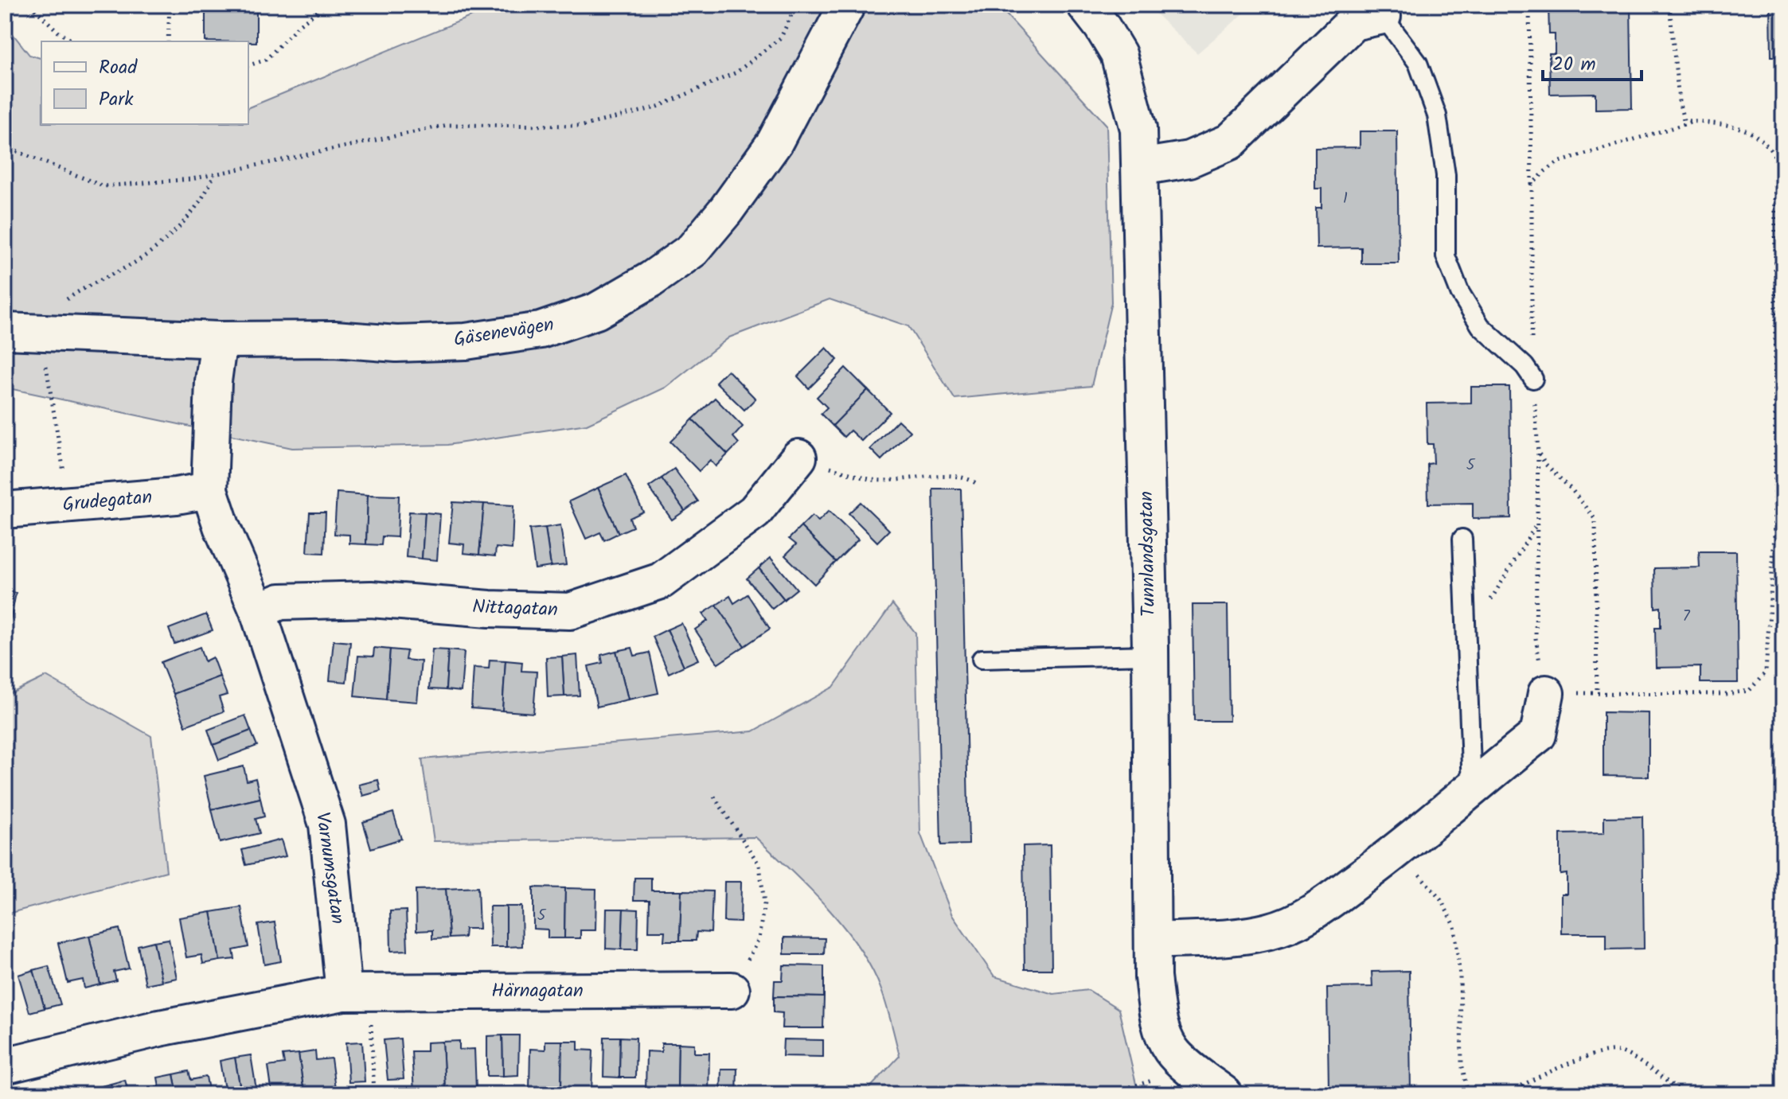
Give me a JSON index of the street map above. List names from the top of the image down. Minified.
{"streets":{"street":["Gäsenevägen","Grudegatan","Tunnlandsgatan","Nittagatan","Varnumsgatan","Härnagatan"]},"crossings":[["Gäsenevägen","Varnumsgatan"],["Grudegatan","Varnumsgatan"],["Nittagatan","Varnumsgatan"],["Varnumsgatan","Härnagatan"]],"house_numbers":["1","5","7","5"],"legend":["Road","Park"],"scale_bar":"20 m"}
